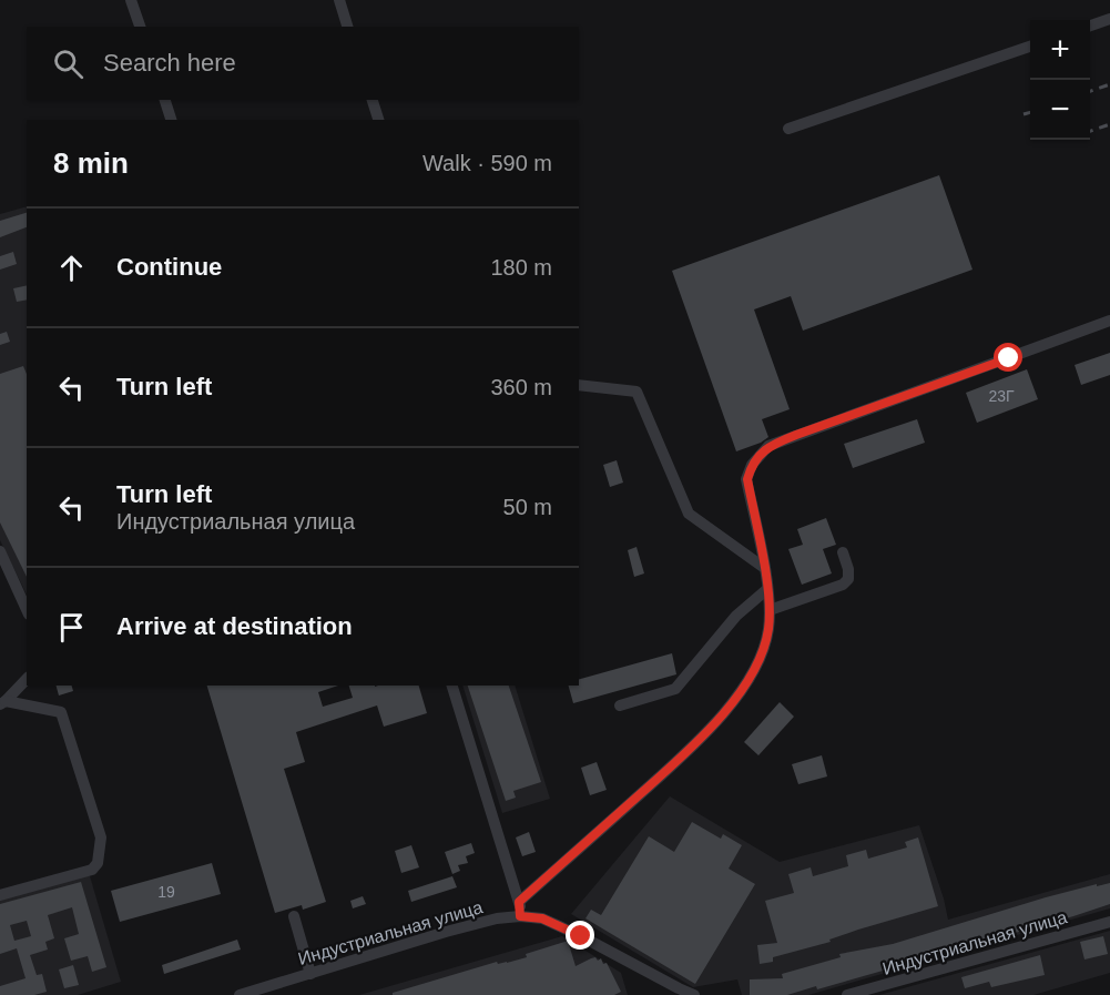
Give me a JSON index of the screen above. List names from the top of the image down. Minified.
{"streets":{"street":["Индустриальная улица"]},"house_numbers":["23Г","19"],"page":{"map_buttons":["+","−"],"search":"Search here","heading":["8 min","Walk · 590 m"],"list":[["Continue","180 m"],["Turn left","360 m"],["Turn left","Индустриальная улица","50 m"],"Arrive at destination"]}}
